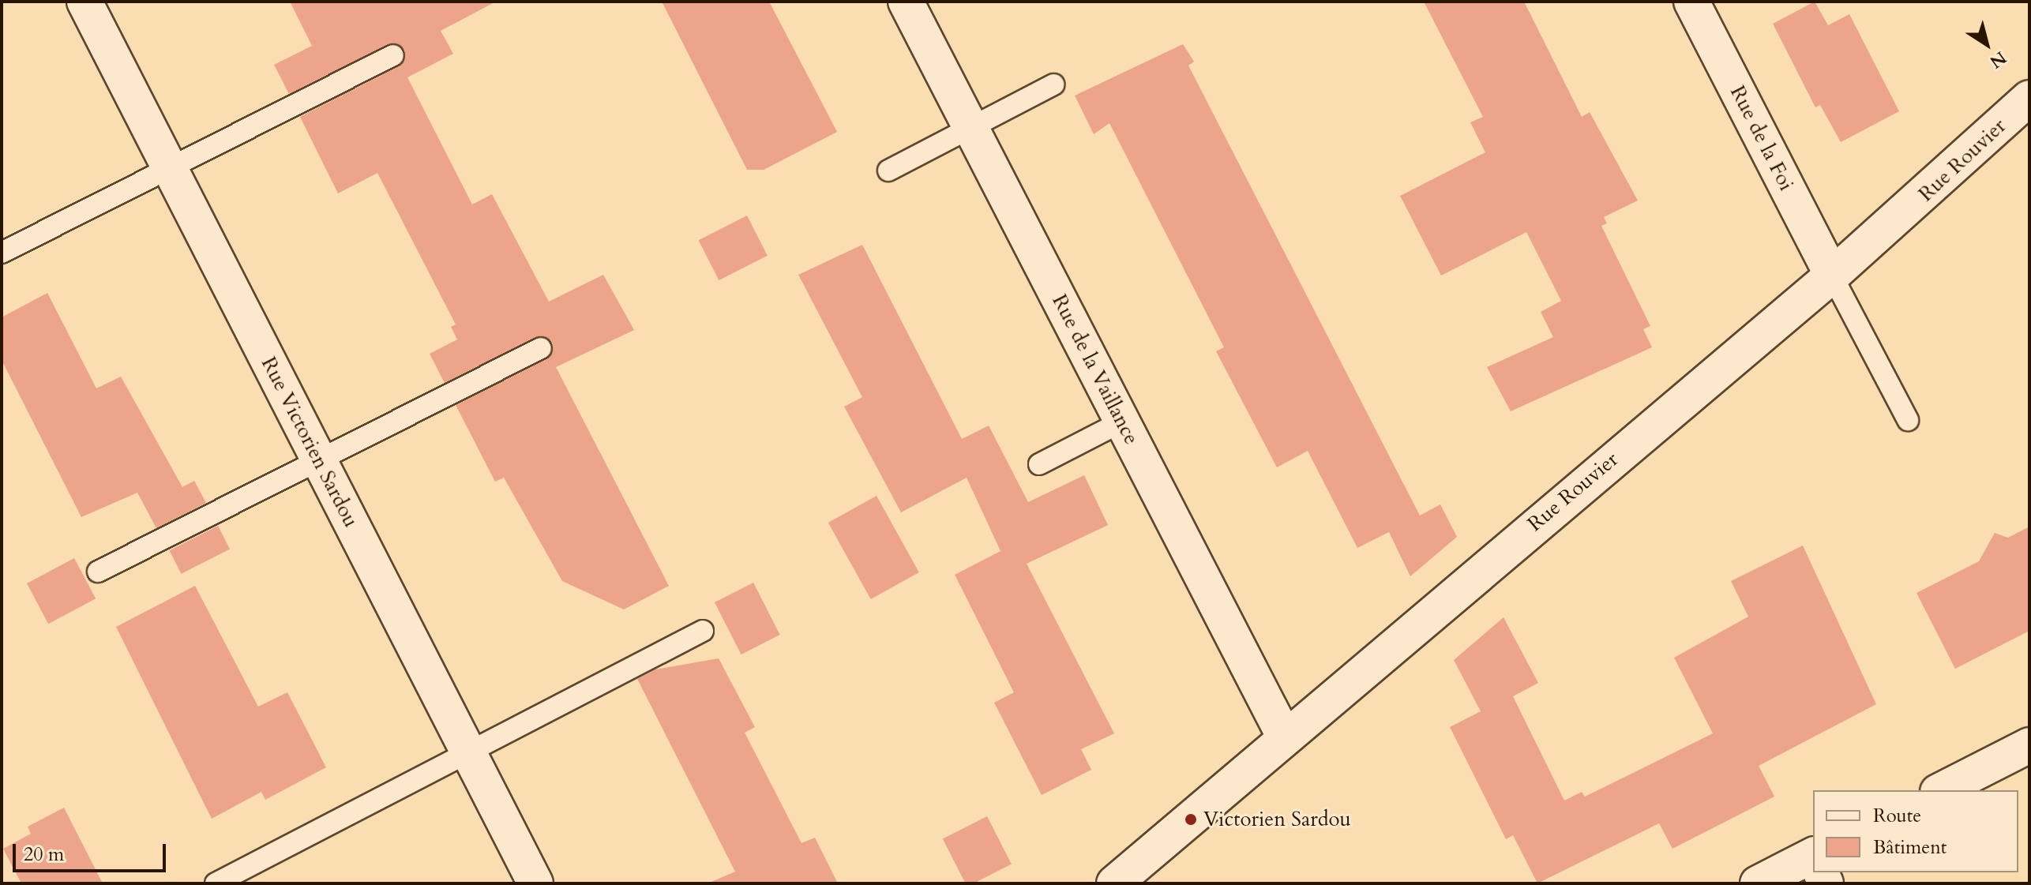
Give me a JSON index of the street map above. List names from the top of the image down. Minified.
{"streets":{"street":["Rue de la Foi","Rue Rouvier","Rue de la Vaillance","Rue Victorien Sardou"]},"crossings":[["Rue de la Foi","Rue Rouvier"],["Rue Rouvier","Rue de la Vaillance"]],"places":["Victorien Sardou"],"legend":["Route","Bâtiment"],"scale_bar":"20 m","north":"bottom right"}
